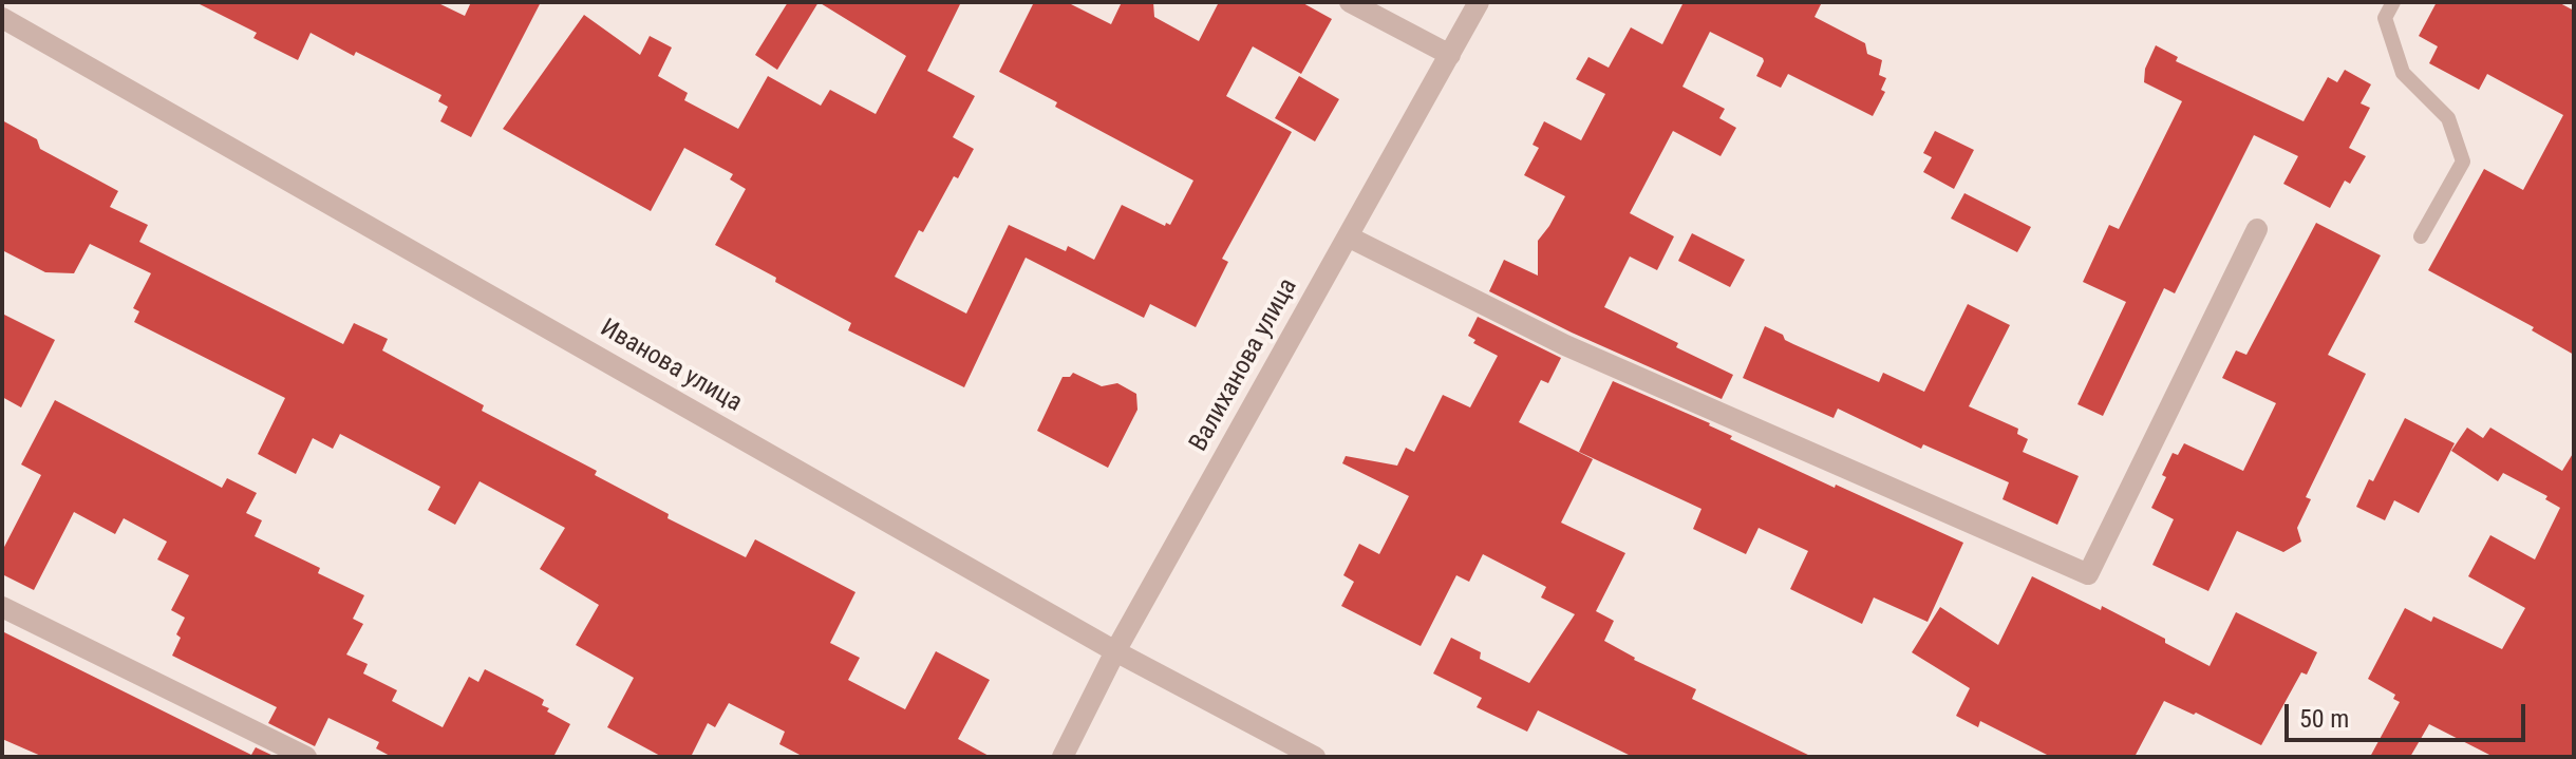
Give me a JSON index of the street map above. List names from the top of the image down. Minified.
{"streets":{"street":["Валиханова улица","Иванова улица"]},"crossings":[["Валиханова улица","Иванова улица"]],"scale_bar":"50 m"}
